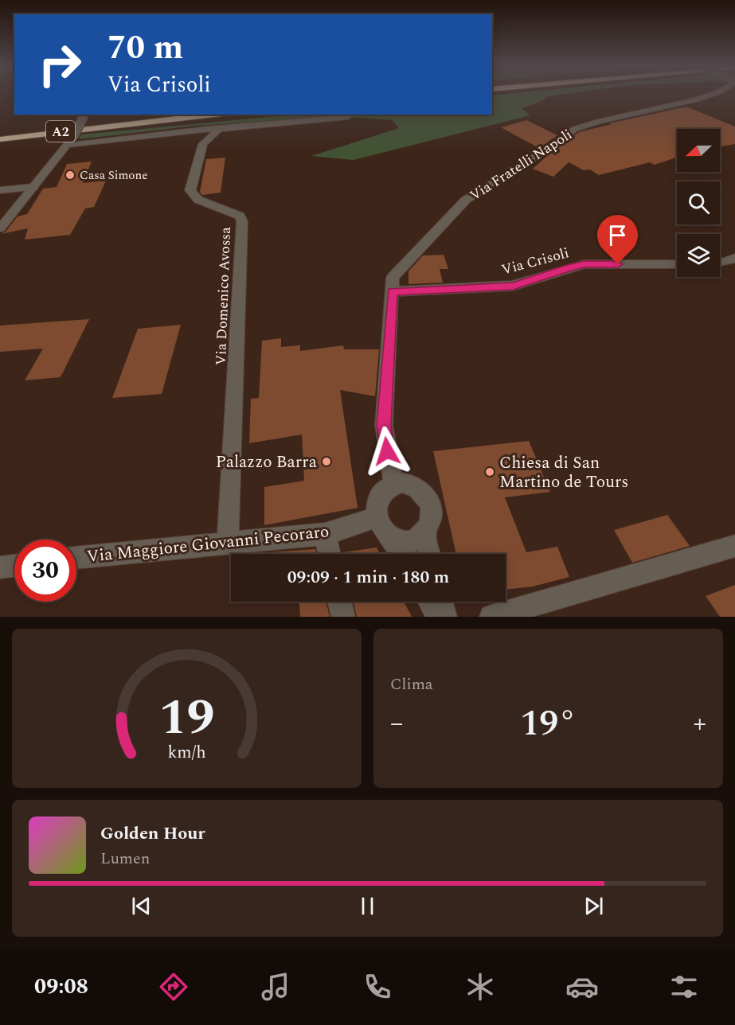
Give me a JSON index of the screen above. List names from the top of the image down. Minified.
{"streets":{"highway":["A2"],"street":["Via Fratelli Napoli","Via Crisoli","Via Domenico Avossa","Via Maggiore Giovanni Pecoraro"]},"crossings":[["Via Fratelli Napoli","Via Crisoli"],["Via Fratelli Napoli","Via Maggiore Giovanni Pecoraro"],["Via Domenico Avossa","Via Maggiore Giovanni Pecoraro"]],"places":["Casa Simone","Palazzo Barra","Chiesa di San Martino de Tours"],"north":"left","page":{"turn":["70 m","Via Crisoli"],"limit":"30","trip":"09:09 · 1 min · 180 m","tile":"Clima","heat":["−","19°","+"],"song":["Golden Hour","Lumen"],"tabs":"09:08","gauge":["19","km/h"]}}
